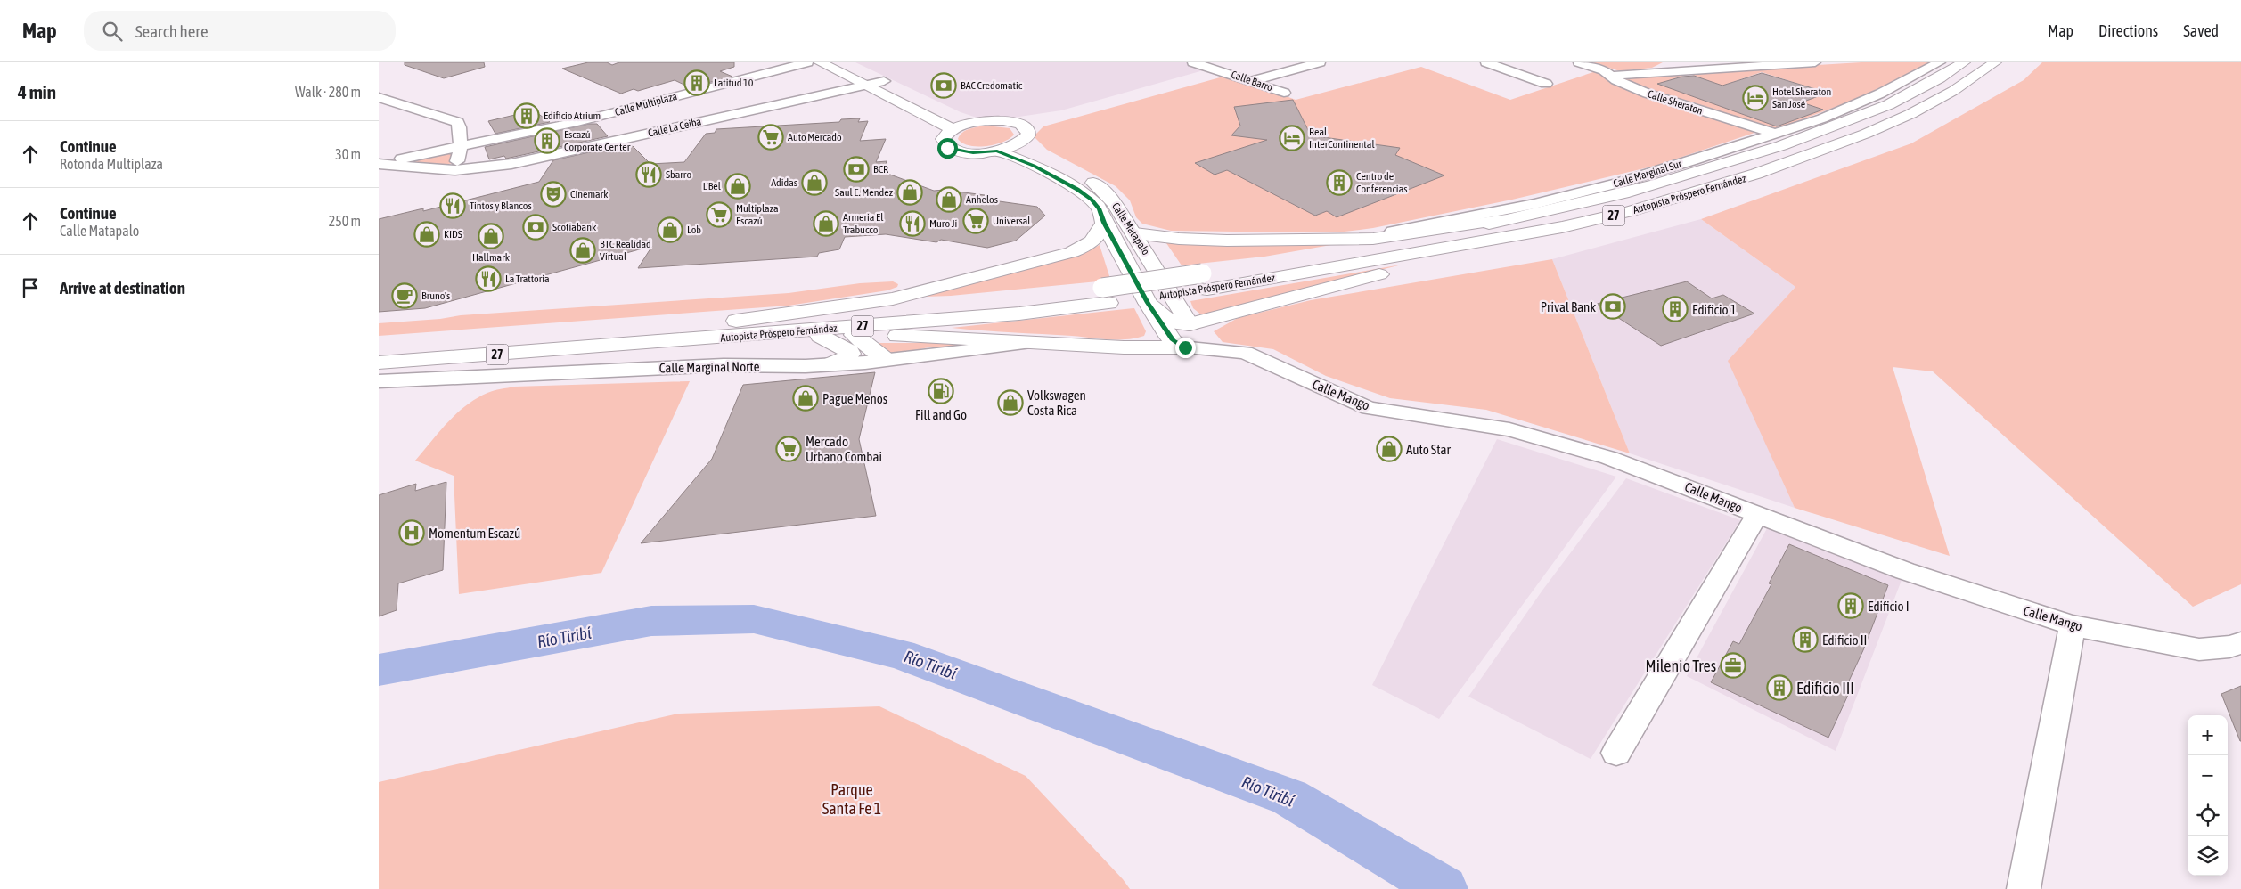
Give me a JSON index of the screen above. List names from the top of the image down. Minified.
{"streets":{"main road":["Autopista Próspero Fernández","27","Calle Matapalo"],"street":["Calle Barro","Calle Sheraton","Calle Multiplaza","Calle La Ceiba","Calle Marginal Sur","Calle Marginal Norte","Calle Mango"]},"crossings":[["Calle Sheraton","Calle Marginal Sur"],["Calle Multiplaza","Calle La Ceiba"],["Calle Matapalo","Calle Mango"]],"water":["Río Tiribí"],"parks":["Parque Santa Fe 1"],"places":{"building":["Latitud 10","Edificio Atrium","Escazú Corporate Center","Centro de Conferencias","Edificio 1","Edificio I","Edificio II","Edificio III"],"bank":["BAC Credomatic","BCR","Scotiabank","Prival Bank"],"hotel":["Hotel Sheraton San José","Real InterContinental"],"supermarket":["Auto Mercado","Multiplaza Escazú","Universal","Mercado Urbano Combai"],"restaurant":["Sbarro","Tintos y Blancos","Muro Ji","La Trattoria"],"shop":["Adidas","L'Bel","Saul E. Mendez","Anhelos","Armeria El Trabucco","Lob","KIDS","Hallmark","BTC Realidad Virtual","Pague Menos","Volkswagen Costa Rica","Auto Star"],"theatre":["Cinemark"],"cafe":["Bruno's"],"fuel station":["Fill and Go"],"hospital":["Momentum Escazú"],"office":["Milenio Tres"]},"page":{"header":"Map","search":"Search here","nav":["Map","Directions","Saved"],"heading":["4 min","Walk · 280 m"],"list":[["Continue","Rotonda Multiplaza","30 m"],["Continue","Calle Matapalo","250 m"],"Arrive at destination"],"map_buttons":["+","−"]}}
